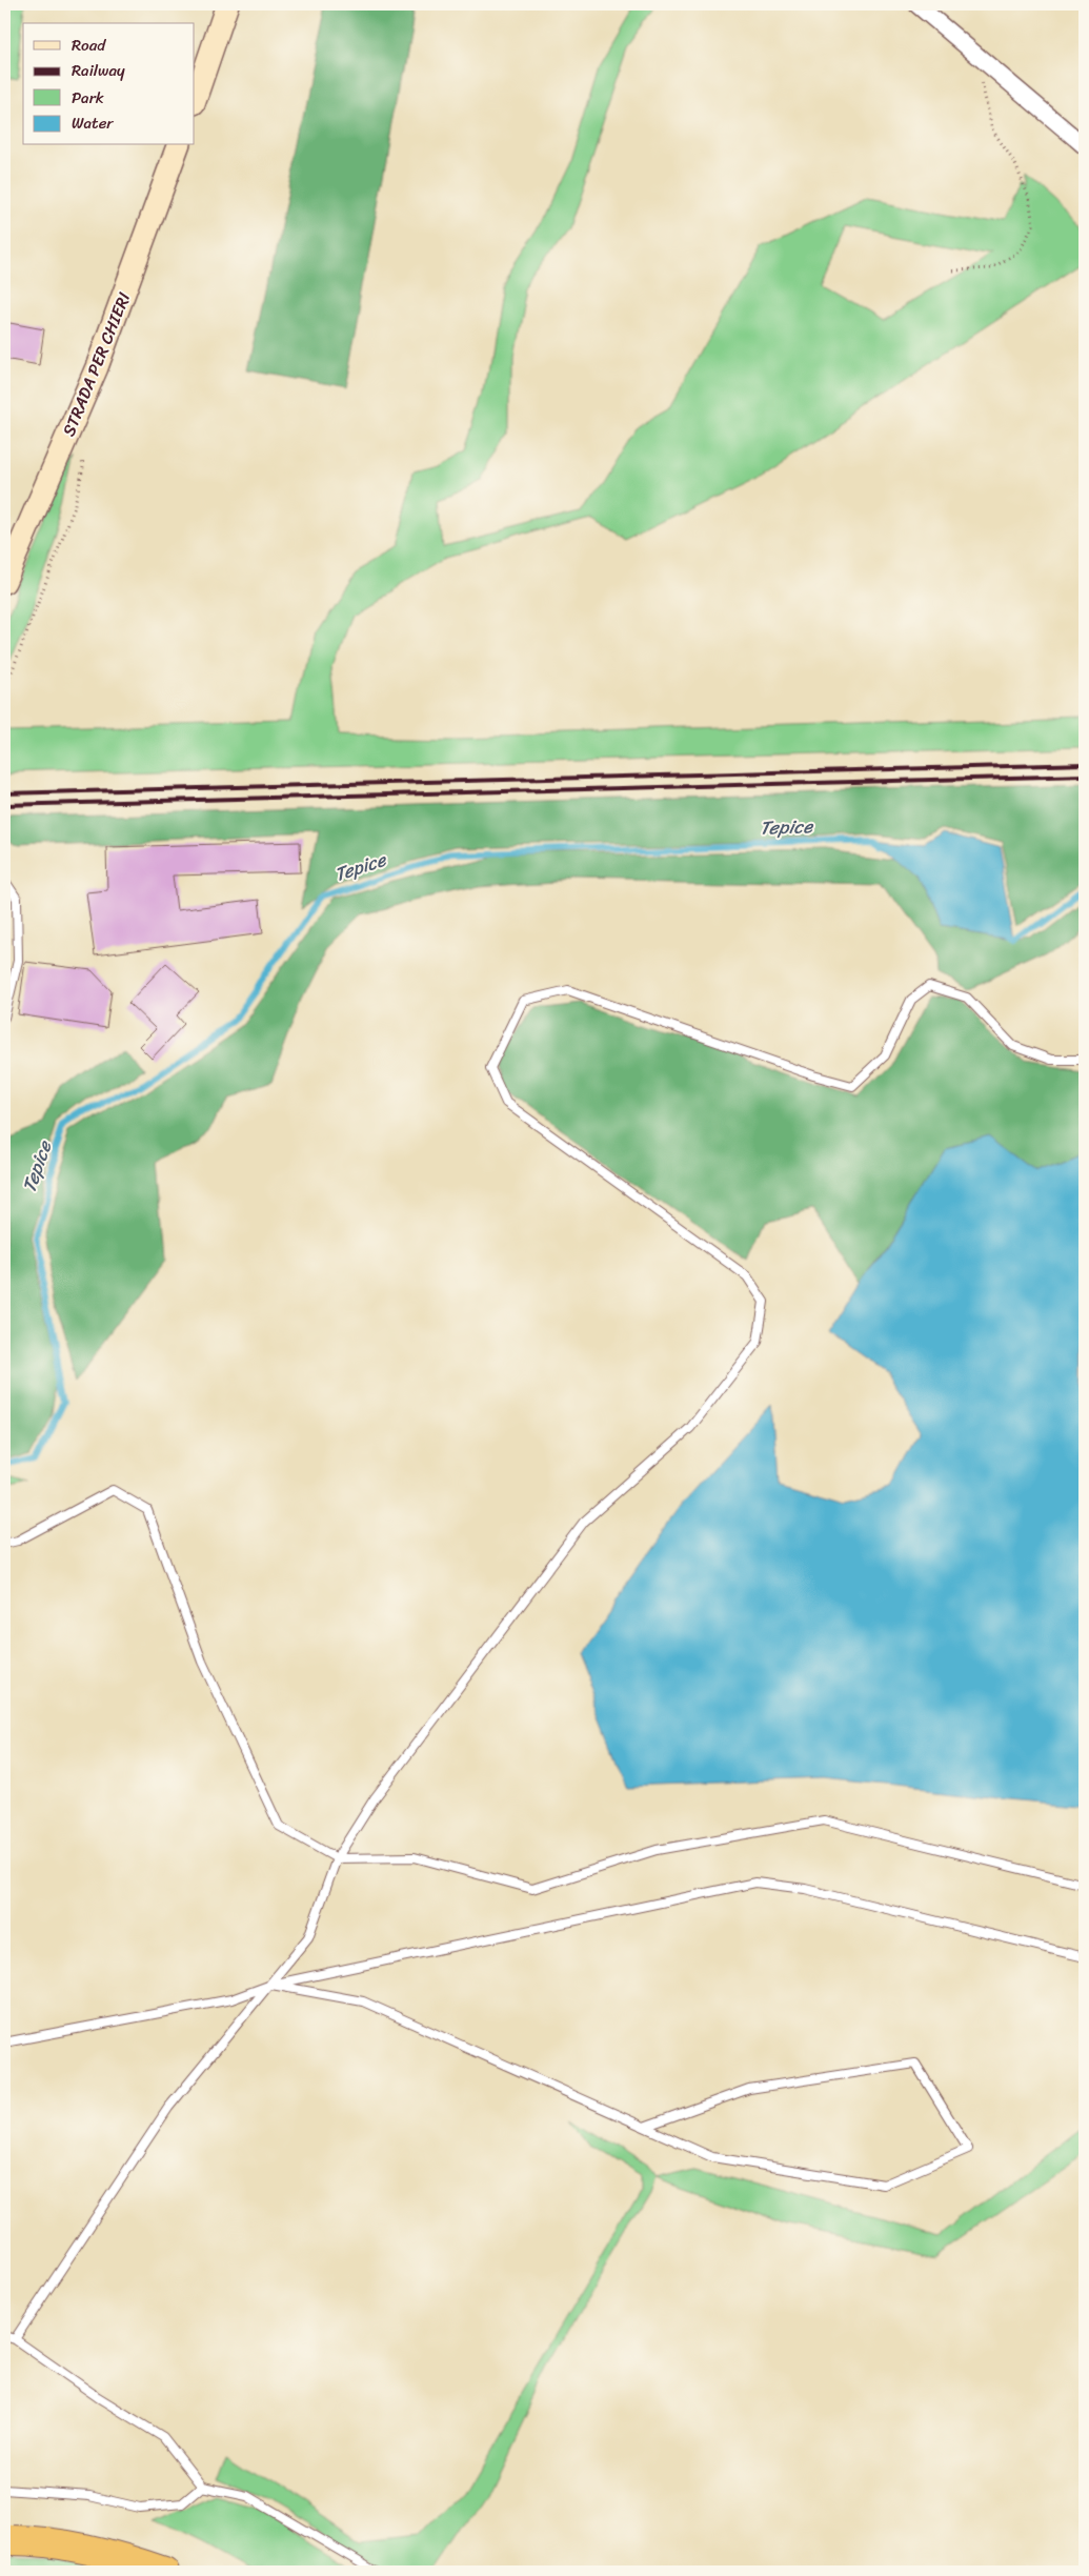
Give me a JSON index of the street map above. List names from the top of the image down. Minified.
{"streets":{"main road":["STRADA PER CHIERI"]},"water":["Tepice"],"legend":["Road","Railway","Park","Water"]}
